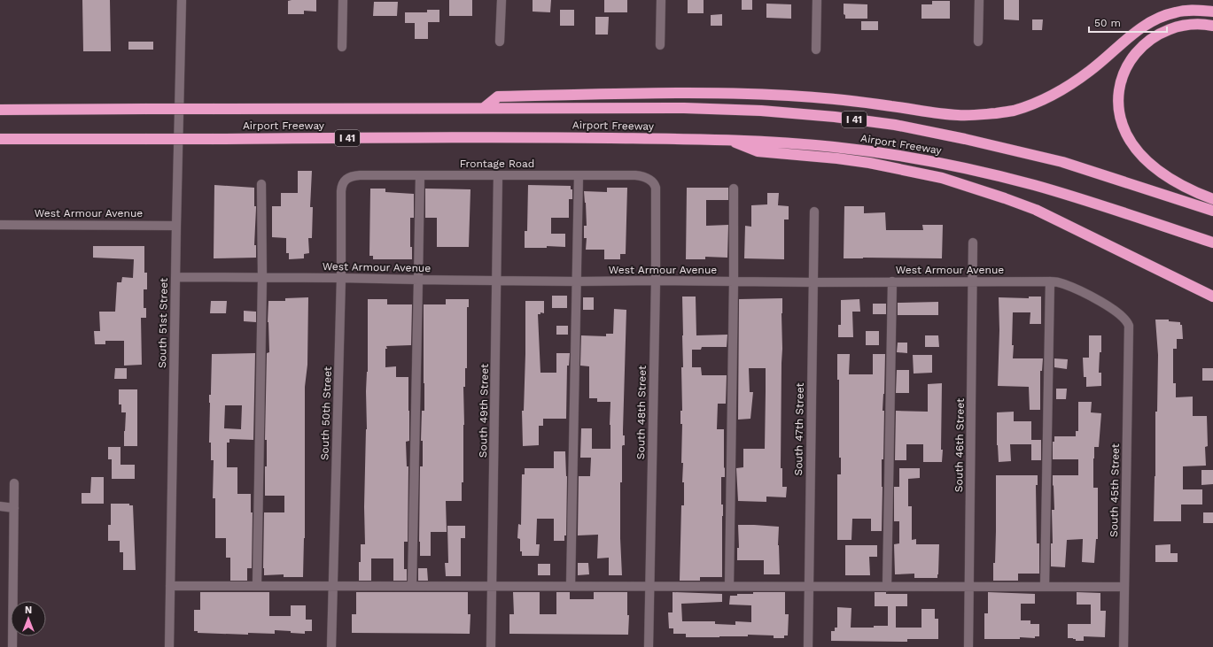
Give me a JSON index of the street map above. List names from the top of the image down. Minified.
{"streets":{"highway":["I 41","Airport Freeway"],"street":["Frontage Road","West Armour Avenue","South 51st Street","South 49th Street","South 48th Street","South 50th Street","South 47th Street","South 46th Street","South 45th Street"]},"crossings":[["Frontage Road","South 49th Street"],["Frontage Road","South 48th Street"],["Frontage Road","South 50th Street"],["West Armour Avenue","South 51st Street"],["West Armour Avenue","South 49th Street"],["West Armour Avenue","South 48th Street"],["West Armour Avenue","South 50th Street"],["West Armour Avenue","South 47th Street"],["West Armour Avenue","South 46th Street"],["West Armour Avenue","South 45th Street"]],"scale_bar":"50 m","north":"top"}
